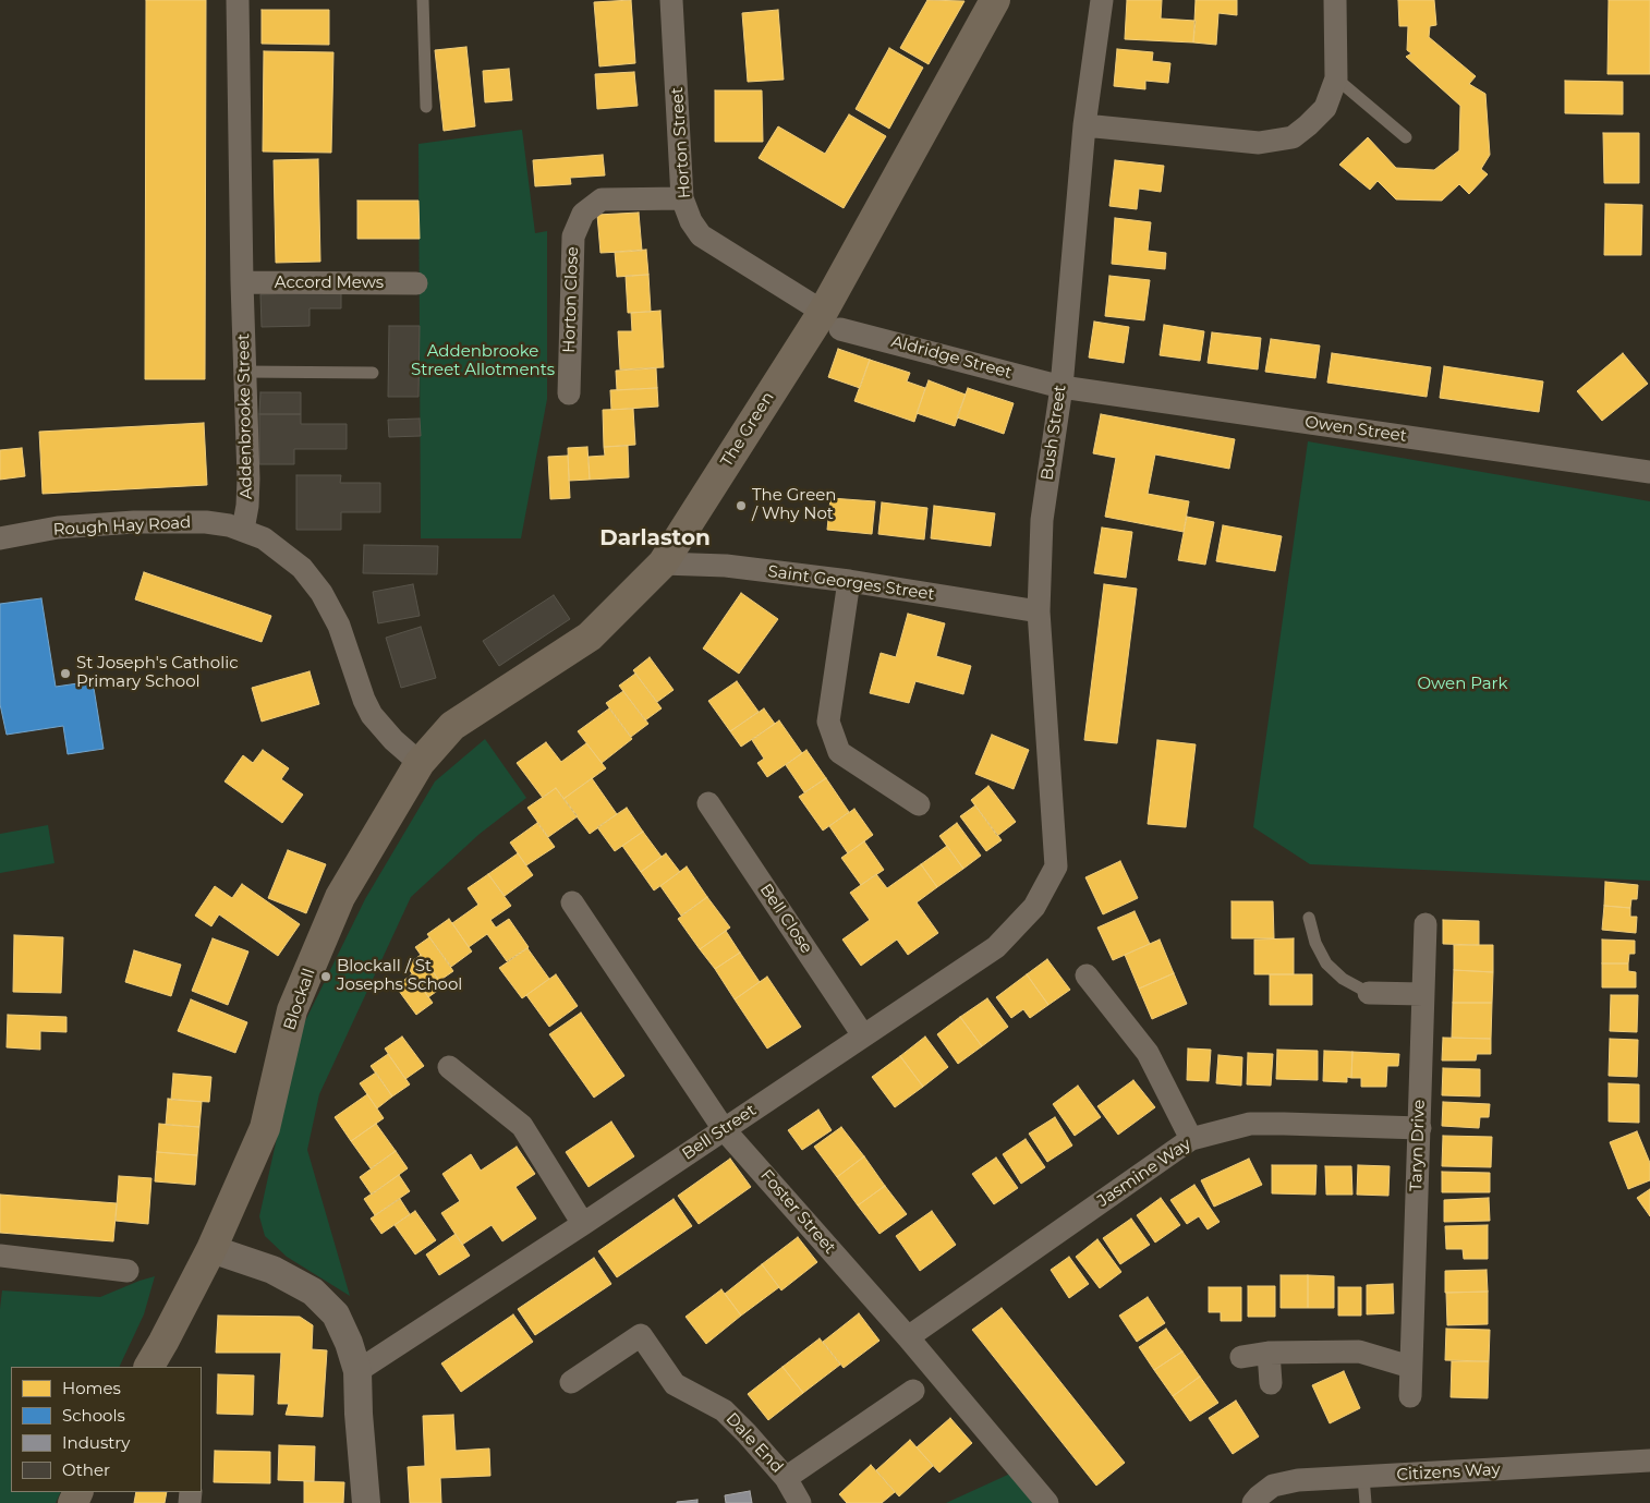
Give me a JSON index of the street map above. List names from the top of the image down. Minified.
{"streets":{"main road":["The Green","Blockall"],"street":["Horton Street","Accord Mews","Horton Close","Aldridge Street","Addenbrooke Street","Owen Street","Bush Street","Rough Hay Road","Saint Georges Street","Bell Close","Bell Street","Taryn Drive","Jasmine Way","Foster Street","Dale End","Citizens Way"]},"crossings":[["Horton Street","Horton Close"],["Horton Street","Aldridge Street"],["Horton Street","The Green"],["Accord Mews","Addenbrooke Street"],["Aldridge Street","The Green"],["Aldridge Street","Owen Street"],["Aldridge Street","Bush Street"],["Addenbrooke Street","Rough Hay Road"],["The Green","Saint Georges Street"],["The Green","Blockall"],["Owen Street","Bush Street"],["Bush Street","Saint Georges Street"],["Bush Street","Bell Street"],["Bell Close","Bell Street"],["Bell Street","Foster Street"],["Taryn Drive","Jasmine Way"],["Jasmine Way","Foster Street"]],"districts":["Darlaston"],"parks":["Addenbrooke Street Allotments","Owen Park"],"places":["The Green / Why Not","St Joseph's Catholic Primary School","Blockall / St Josephs School"],"legend":["Homes","Schools","Industry","Other"]}
